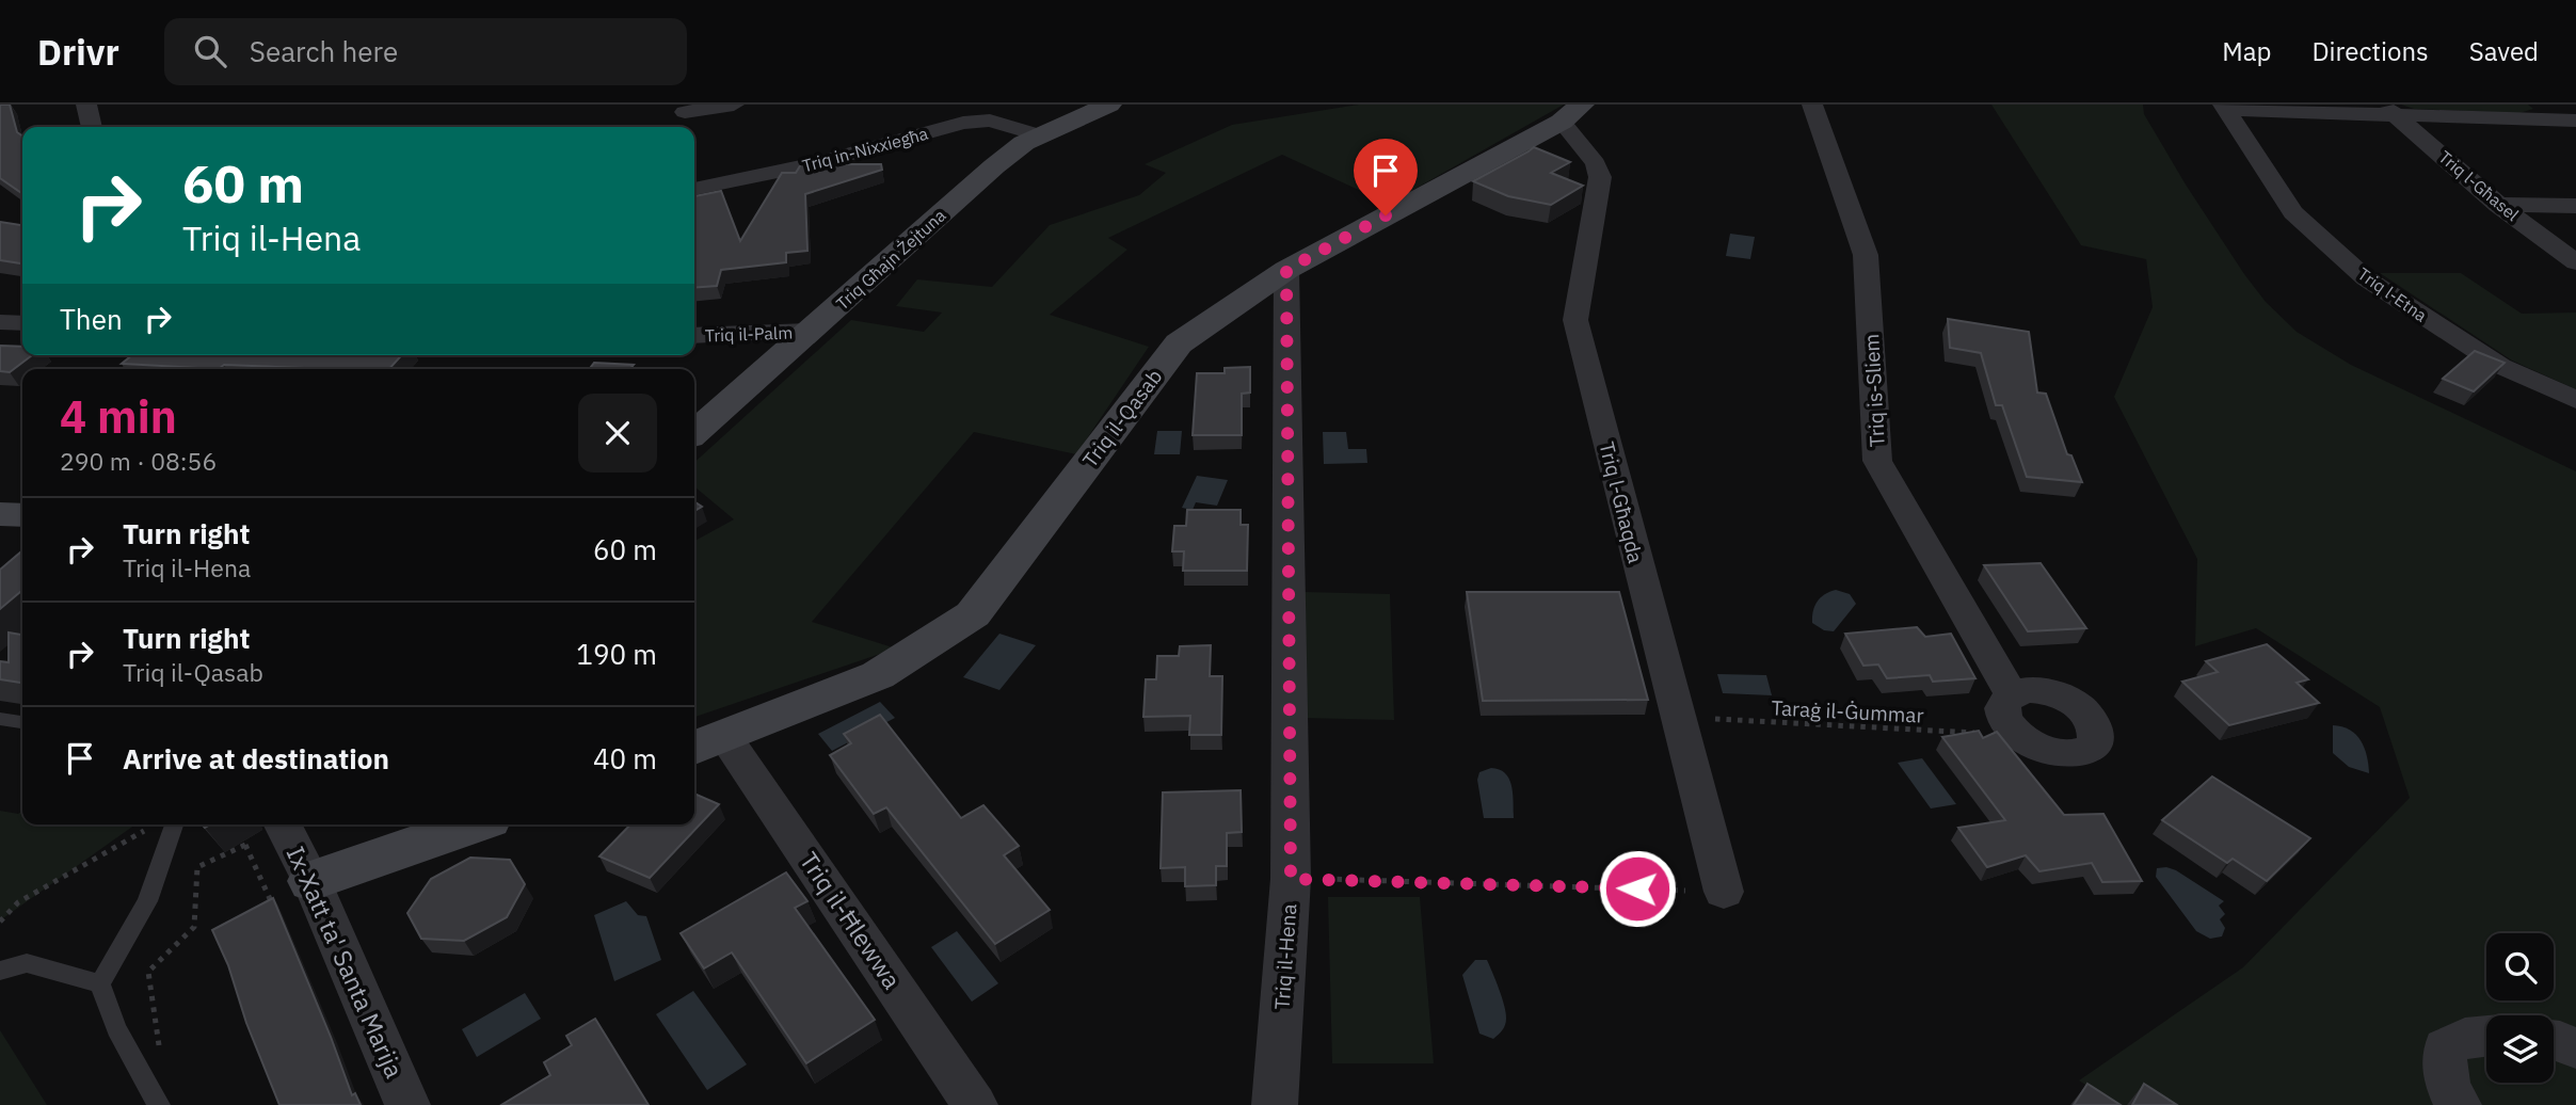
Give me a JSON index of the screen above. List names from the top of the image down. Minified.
{"streets":{"street":["Triq in-Nixxiegħa","Triq l-Għasel","Triq Għajn Żejtuna","Triq l-Etna","Triq il-Palm","Triq is-Sliem","Triq il-Qasab","Triq l-Għaqda","Triq il-Ħlewwa","Triq il-Hena","Ix-Xatt ta' Santa Marija"],"path":["Taraġ il-Ġummar"]},"crossings":[["Triq in-Nixxiegħa","Triq Għajn Żejtuna"],["Triq Għajn Żejtuna","Triq il-Palm"],["Triq is-Sliem","Taraġ il-Ġummar"],["Triq il-Qasab","Triq l-Għaqda"],["Triq il-Qasab","Triq il-Ħlewwa"],["Triq il-Qasab","Triq il-Hena"],["Triq l-Għaqda","Taraġ il-Ġummar"]],"page":{"header":"Drivr","search":"Search here","nav":["Map","Directions","Saved"],"turn":["60 m","Triq il-Hena"],"then":"Then","heading":["4 min","290 m · 08:56"],"list":[{"name":"Turn right","note":"Triq il-Hena","value":"60 m"},{"name":"Turn right","note":"Triq il-Qasab","value":"190 m"},{"name":"Arrive at destination","value":"40 m"}]}}
